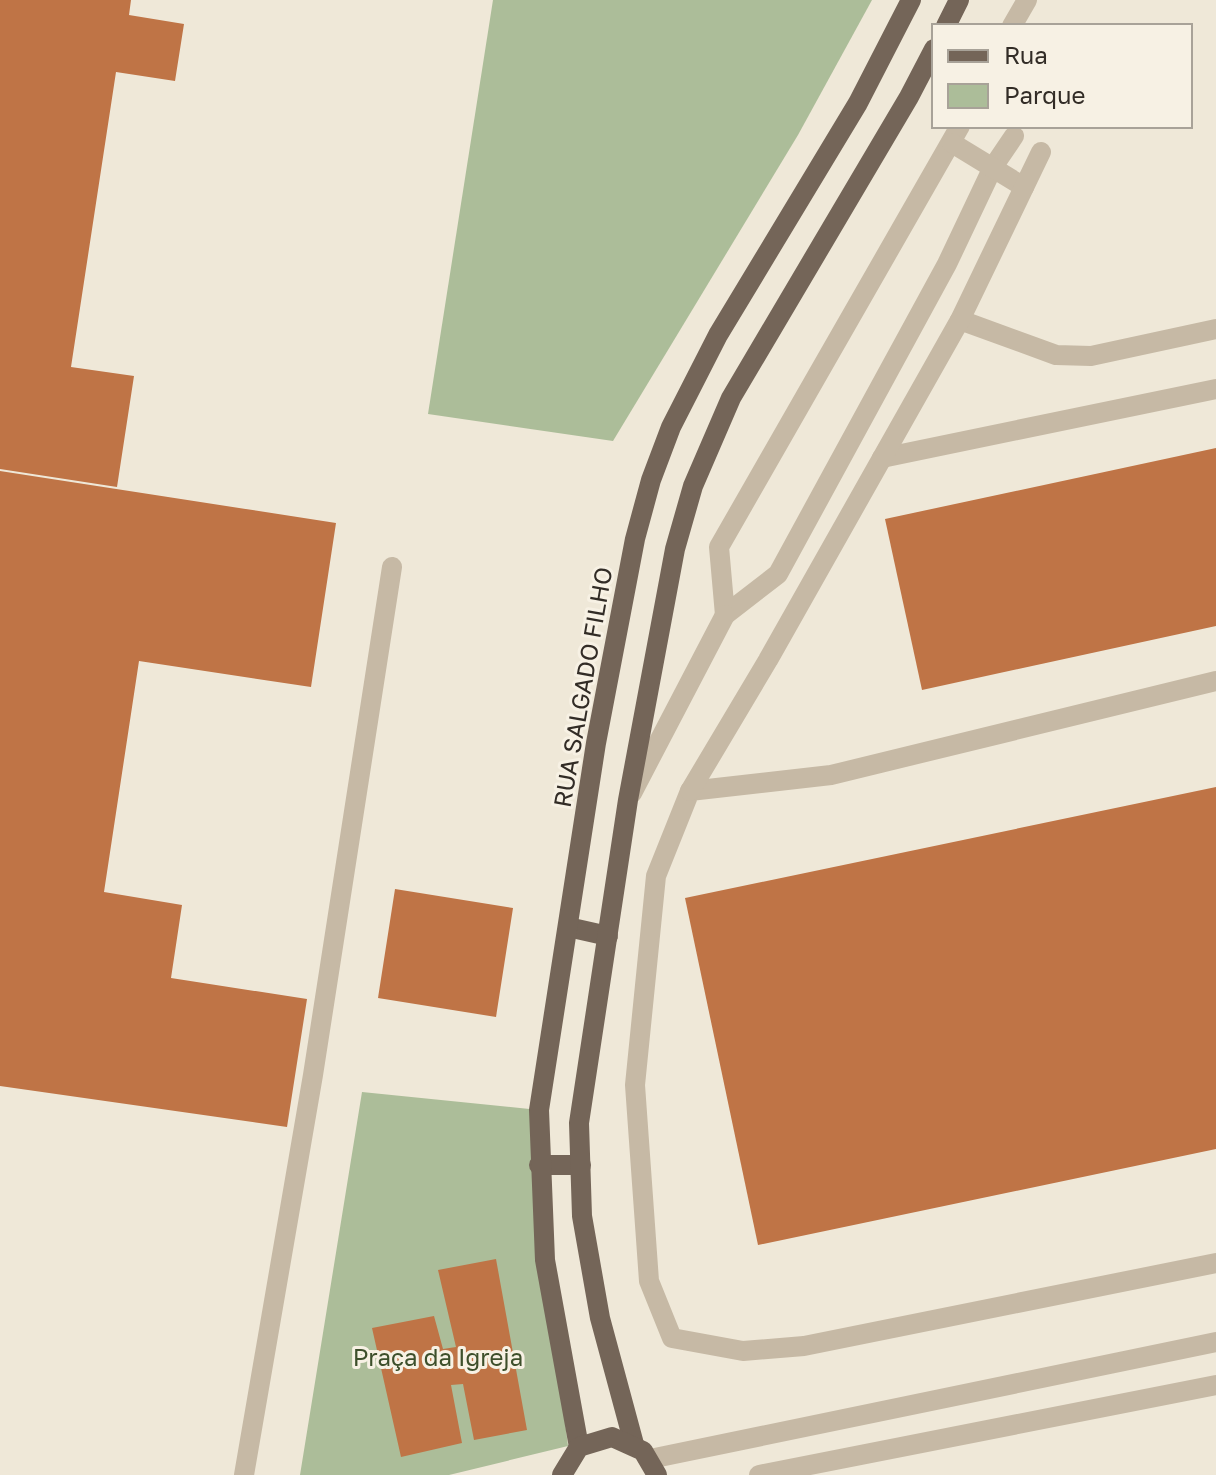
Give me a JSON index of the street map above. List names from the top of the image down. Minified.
{"streets":{"main road":["RUA SALGADO FILHO"]},"parks":["Praça da Igreja"],"legend":["Rua","Parque"]}
